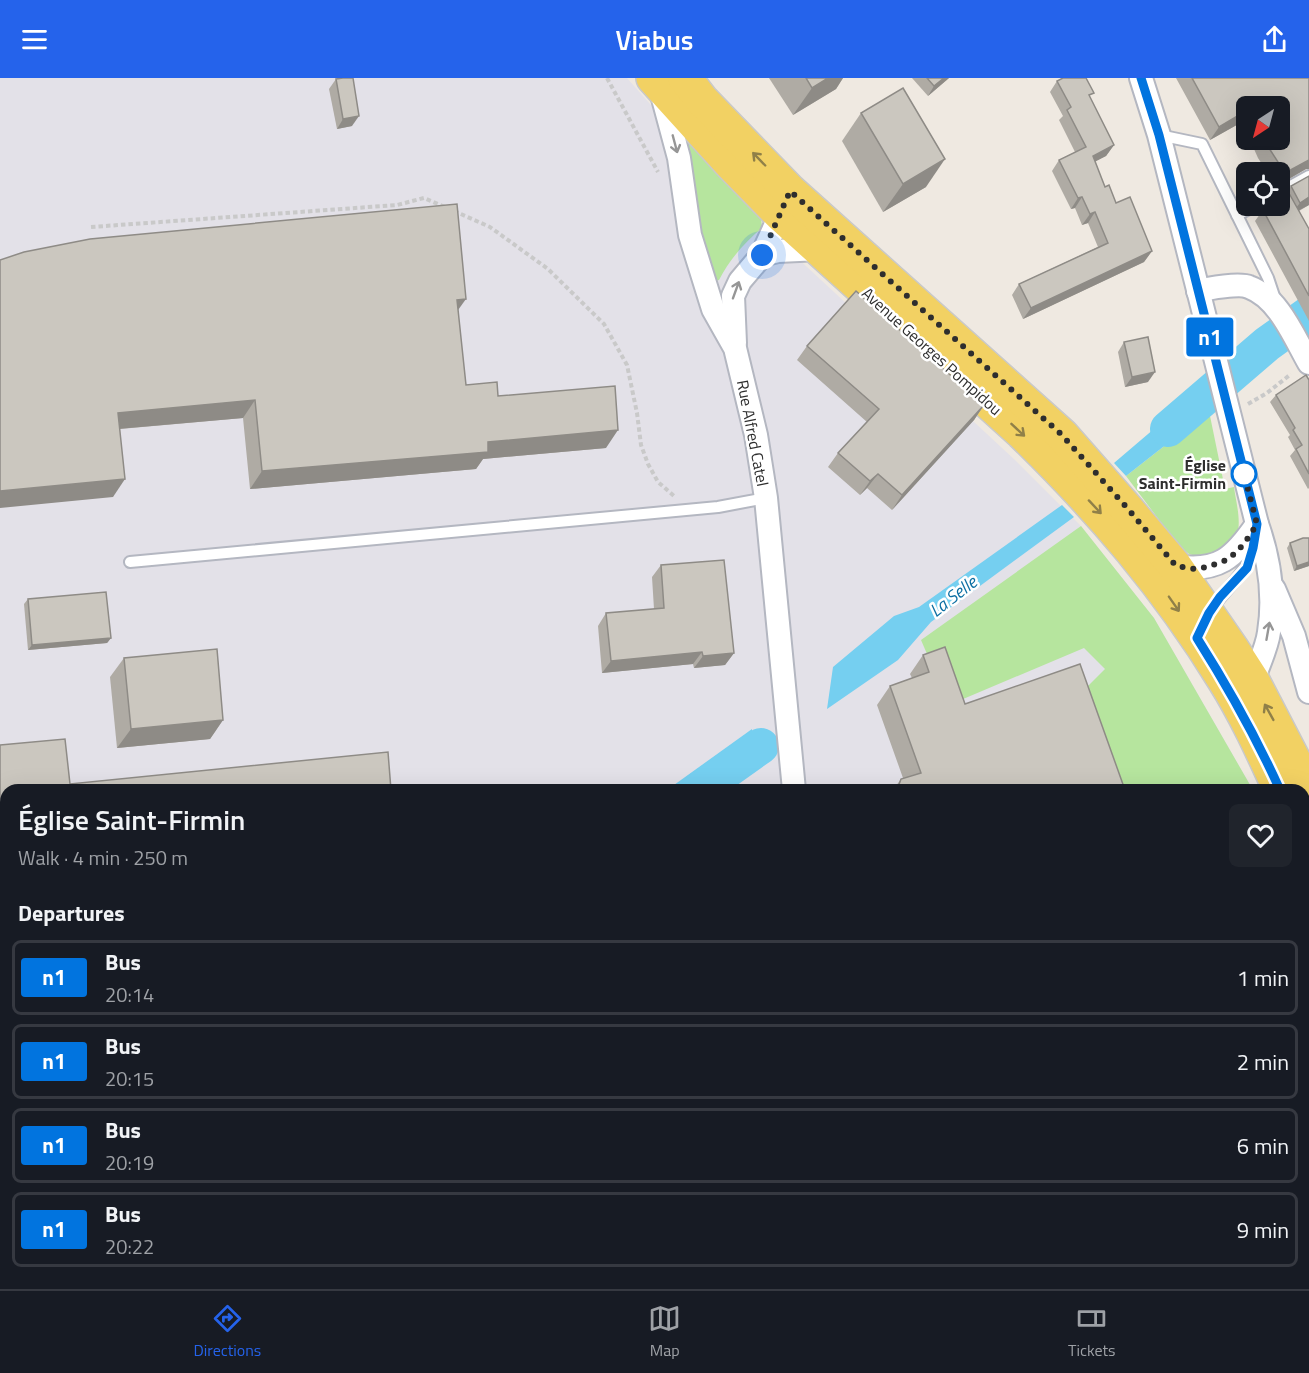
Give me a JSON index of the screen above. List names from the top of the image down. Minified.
{"streets":{"main road":["Avenue Georges Pompidou"],"street":["Rue Alfred Catel"]},"crossings":[["Avenue Georges Pompidou","Rue Alfred Catel"]],"one_way":["Rue Alfred Catel"],"water":["La Selle"],"places":["Église Saint-Firmin"],"lines":["bus line n1"],"north":"bottom left","page":{"header":"Viabus","on_map":"n1","heading":[["Église Saint-Firmin","Walk · 4 min · 250 m"],"Departures"],"list":[{"mark":"n1","name":"Bus","note":"20:14","value":"1 min"},{"mark":"n1","name":"Bus","note":"20:15","value":"2 min"},{"mark":"n1","name":"Bus","note":"20:19","value":"6 min"},{"mark":"n1","name":"Bus","note":"20:22","value":"9 min"}],"tabs":["Directions","Map","Tickets"]}}
